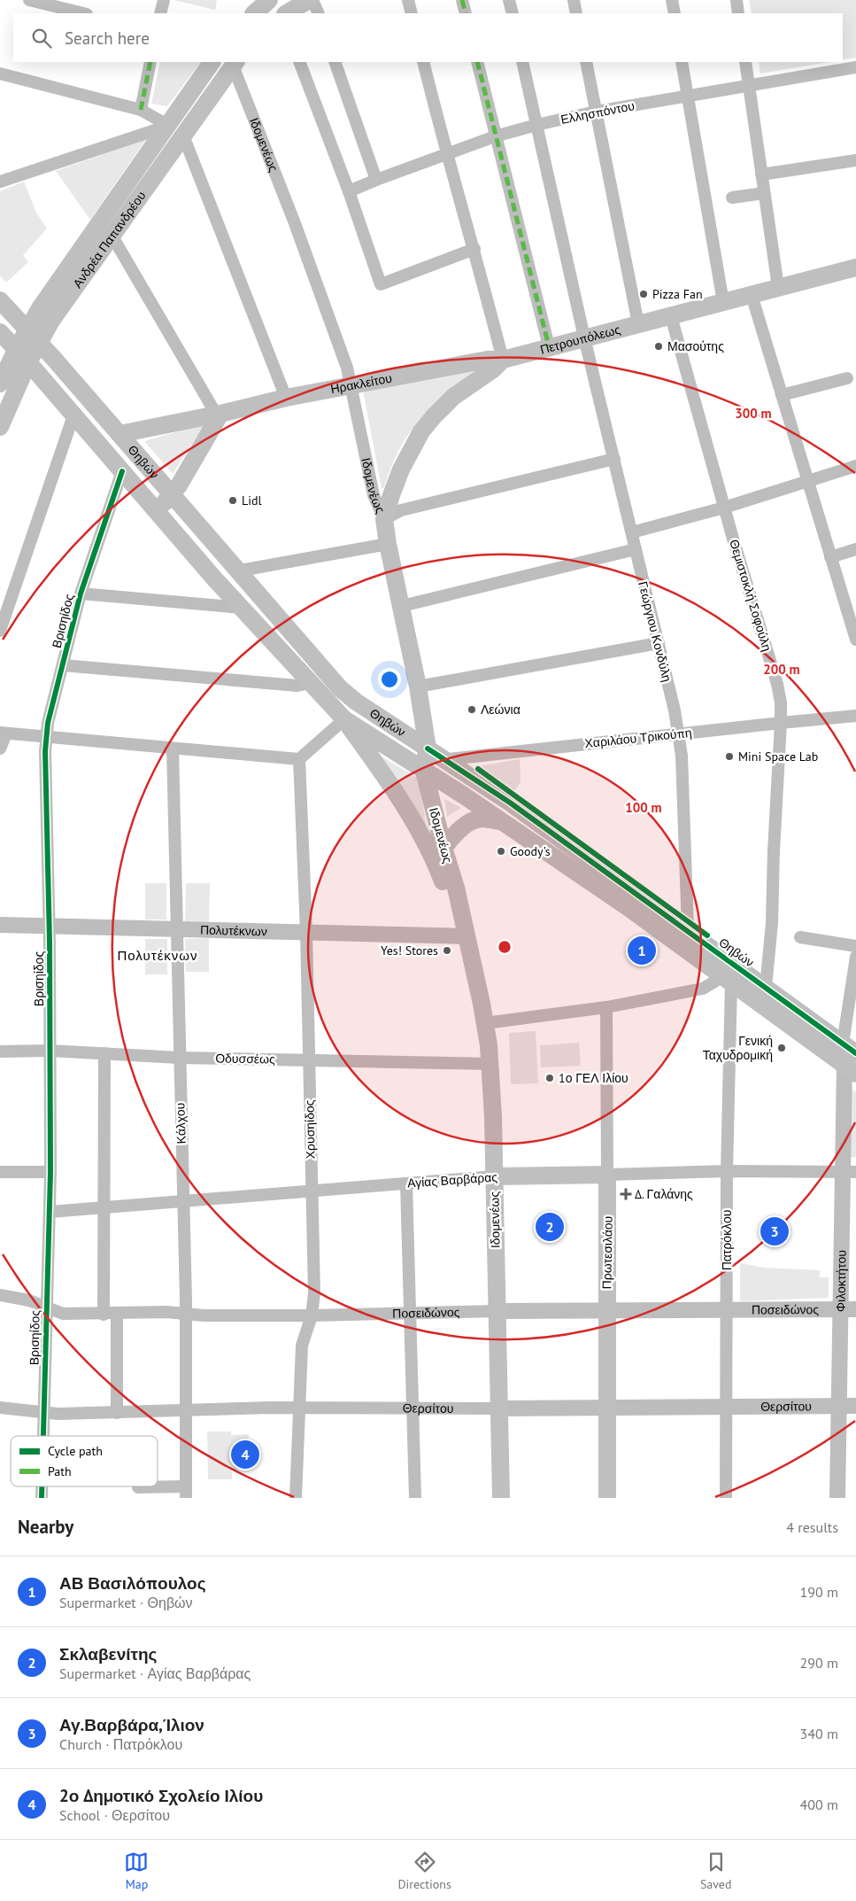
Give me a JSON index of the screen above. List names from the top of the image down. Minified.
{"streets":{"main road":["Ιδομενέως","Ανδρέα Παπανδρέου","Πετρουπόλεως","Ηρακλείτου","Θηβών","Αγίας Βαρβάρας","Πρωτεσιλάου"],"street":["Ελλησπόντου","Θεμιστοκλή Σοφούλη","Βρισηίδος","Γεώργιου Κονδύλη","Χαριλάου Τρικούπη","Πολυτέκνων","Οδυσσέως","Κάλχου","Χρυσηίδος","Πατρόκλου","Φιλοκτήτου","Ποσειδώνος","Θερσίτου"]},"crossings":[["Ελλησπόντου","Γεώργιου Κονδύλη"],["Ιδομενέως","Ανδρέα Παπανδρέου"],["Ιδομενέως","Πετρουπόλεως"],["Ιδομενέως","Ηρακλείτου"],["Ιδομενέως","Θηβών"],["Ιδομενέως","Χαριλάου Τρικούπη"],["Ιδομενέως","Πολυτέκνων"],["Ιδομενέως","Οδυσσέως"],["Ιδομενέως","Αγίας Βαρβάρας"],["Ιδομενέως","Ποσειδώνος"],["Ιδομενέως","Θερσίτου"],["Ανδρέα Παπανδρέου","Θηβών"],["Πετρουπόλεως","Ηρακλείτου"],["Πετρουπόλεως","Θεμιστοκλή Σοφούλη"],["Πετρουπόλεως","Γεώργιου Κονδύλη"],["Ηρακλείτου","Θηβών"],["Θηβών","Θεμιστοκλή Σοφούλη"],["Θηβών","Βρισηίδος"],["Θηβών","Γεώργιου Κονδύλη"],["Θηβών","Χαριλάου Τρικούπη"],["Θηβών","Πατρόκλου"],["Θηβών","Φιλοκτήτου"],["Θεμιστοκλή Σοφούλη","Χαριλάου Τρικούπη"],["Βρισηίδος","Πολυτέκνων"],["Βρισηίδος","Οδυσσέως"],["Βρισηίδος","Αγίας Βαρβάρας"],["Βρισηίδος","Ποσειδώνος"],["Βρισηίδος","Θερσίτου"],["Γεώργιου Κονδύλη","Χαριλάου Τρικούπη"],["Πολυτέκνων","Κάλχου"],["Πολυτέκνων","Χρυσηίδος"],["Οδυσσέως","Κάλχου"],["Οδυσσέως","Χρυσηίδος"],["Κάλχου","Αγίας Βαρβάρας"],["Κάλχου","Ποσειδώνος"],["Κάλχου","Θερσίτου"],["Χρυσηίδος","Αγίας Βαρβάρας"],["Χρυσηίδος","Ποσειδώνος"],["Χρυσηίδος","Θερσίτου"],["Αγίας Βαρβάρας","Πατρόκλου"],["Αγίας Βαρβάρας","Πρωτεσιλάου"],["Αγίας Βαρβάρας","Φιλοκτήτου"],["Πατρόκλου","Ποσειδώνος"],["Πατρόκλου","Θερσίτου"],["Πρωτεσιλάου","Ποσειδώνος"],["Πρωτεσιλάου","Θερσίτου"],["Φιλοκτήτου","Ποσειδώνος"],["Φιλοκτήτου","Θερσίτου"]],"districts":["Πολυτέκνων"],"places":{"other":["Pizza Fan","Μασούτης","Lidl","Λεώνια","Mini Space Lab","Goody's","Yes! Stores","Γενική Ταχυδρομική","1ο ΓΕΛ Ιλίου"],"health":["Δ. Γαλάνης"]},"legend":["Cycle path","Path"],"page":{"search":"Search here","pins":["1","2","3","4"],"heading":["Nearby","4 results"],"list":[{"mark":"1","name":"ΑΒ Βασιλόπουλος","note":"Supermarket · Θηβών","value":"190 m"},{"mark":"2","name":"Σκλαβενίτης","note":"Supermarket · Αγίας Βαρβάρας","value":"290 m"},{"mark":"3","name":"Αγ.Βαρβάρα,Ίλιον","note":"Church · Πατρόκλου","value":"340 m"},{"mark":"4","name":"2ο Δημοτικό Σχολείο Ιλίου","note":"School · Θερσίτου","value":"400 m"}],"nav":["Map","Directions","Saved"]},"rings":["300 m","200 m","100 m"]}
